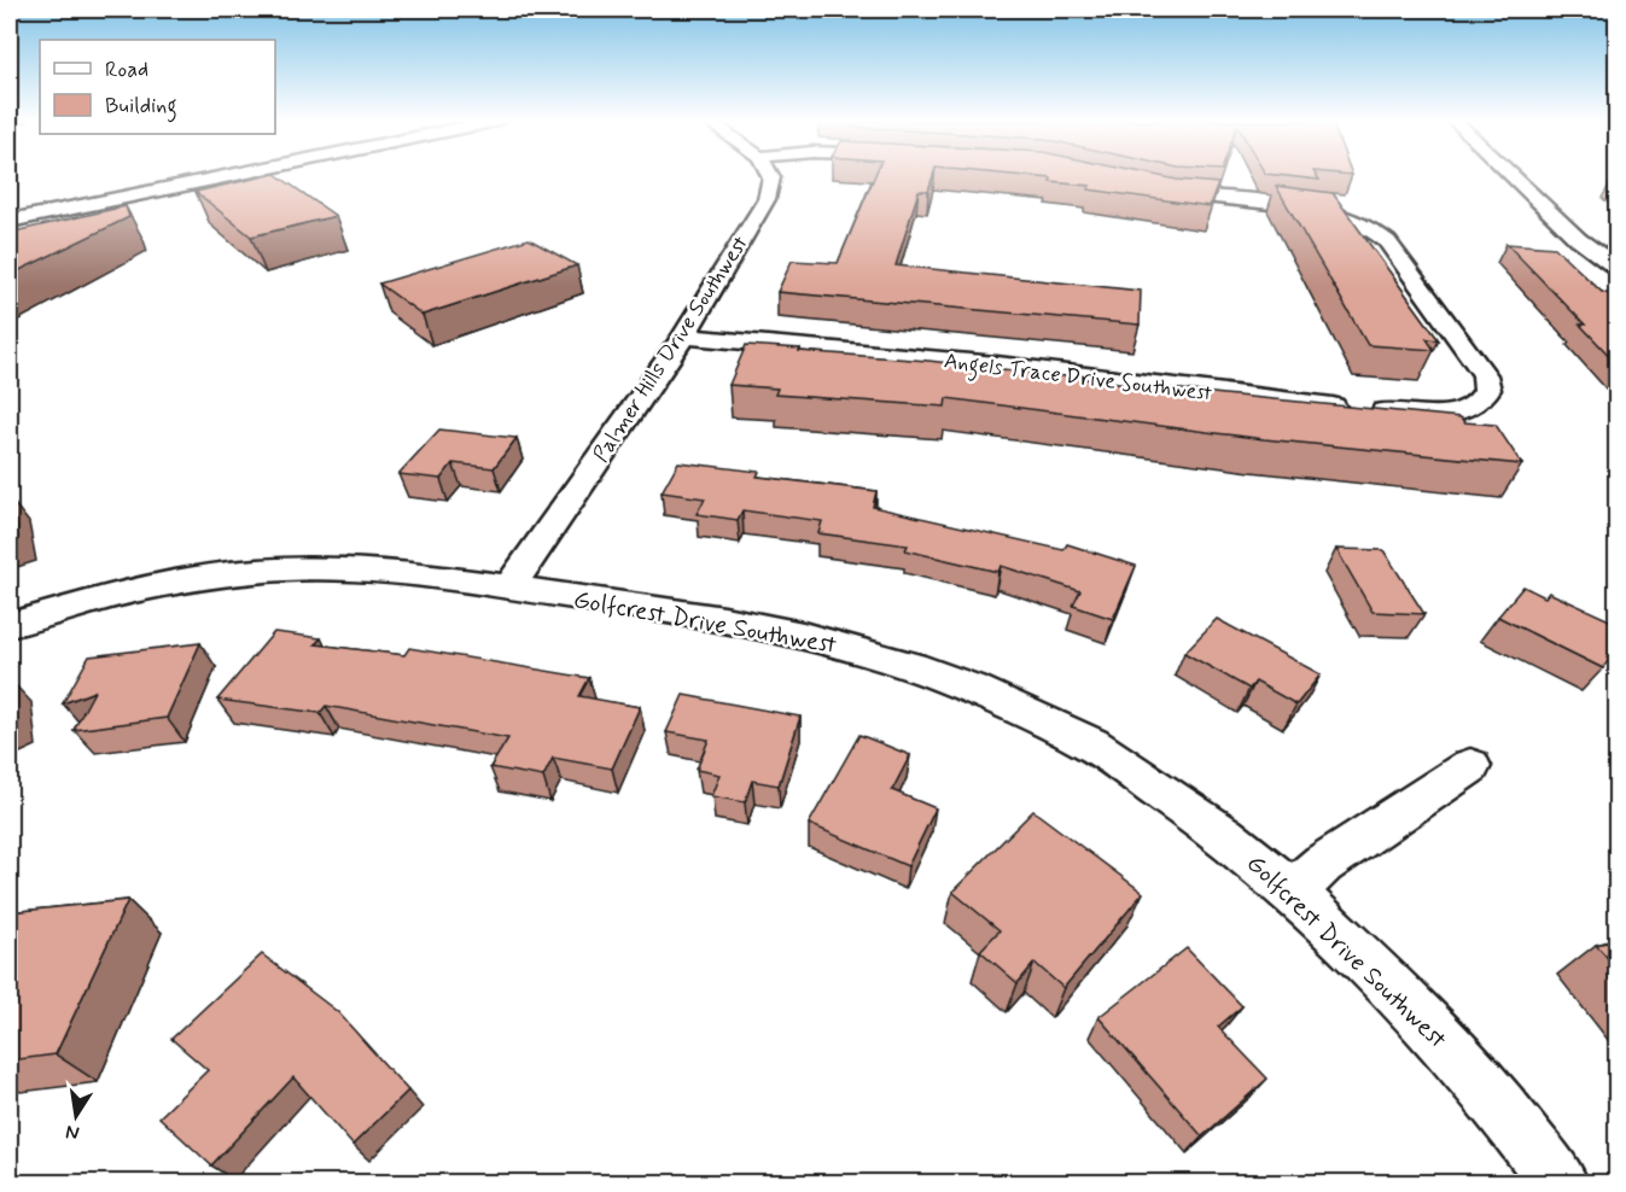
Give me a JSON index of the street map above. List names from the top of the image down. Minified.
{"streets":{"street":["Palmer Hills Drive Southwest","Angels Trace Drive Southwest","Golfcrest Drive Southwest"]},"crossings":[["Palmer Hills Drive Southwest","Angels Trace Drive Southwest"],["Palmer Hills Drive Southwest","Golfcrest Drive Southwest"]],"legend":["Road","Building"],"north":"bottom"}
